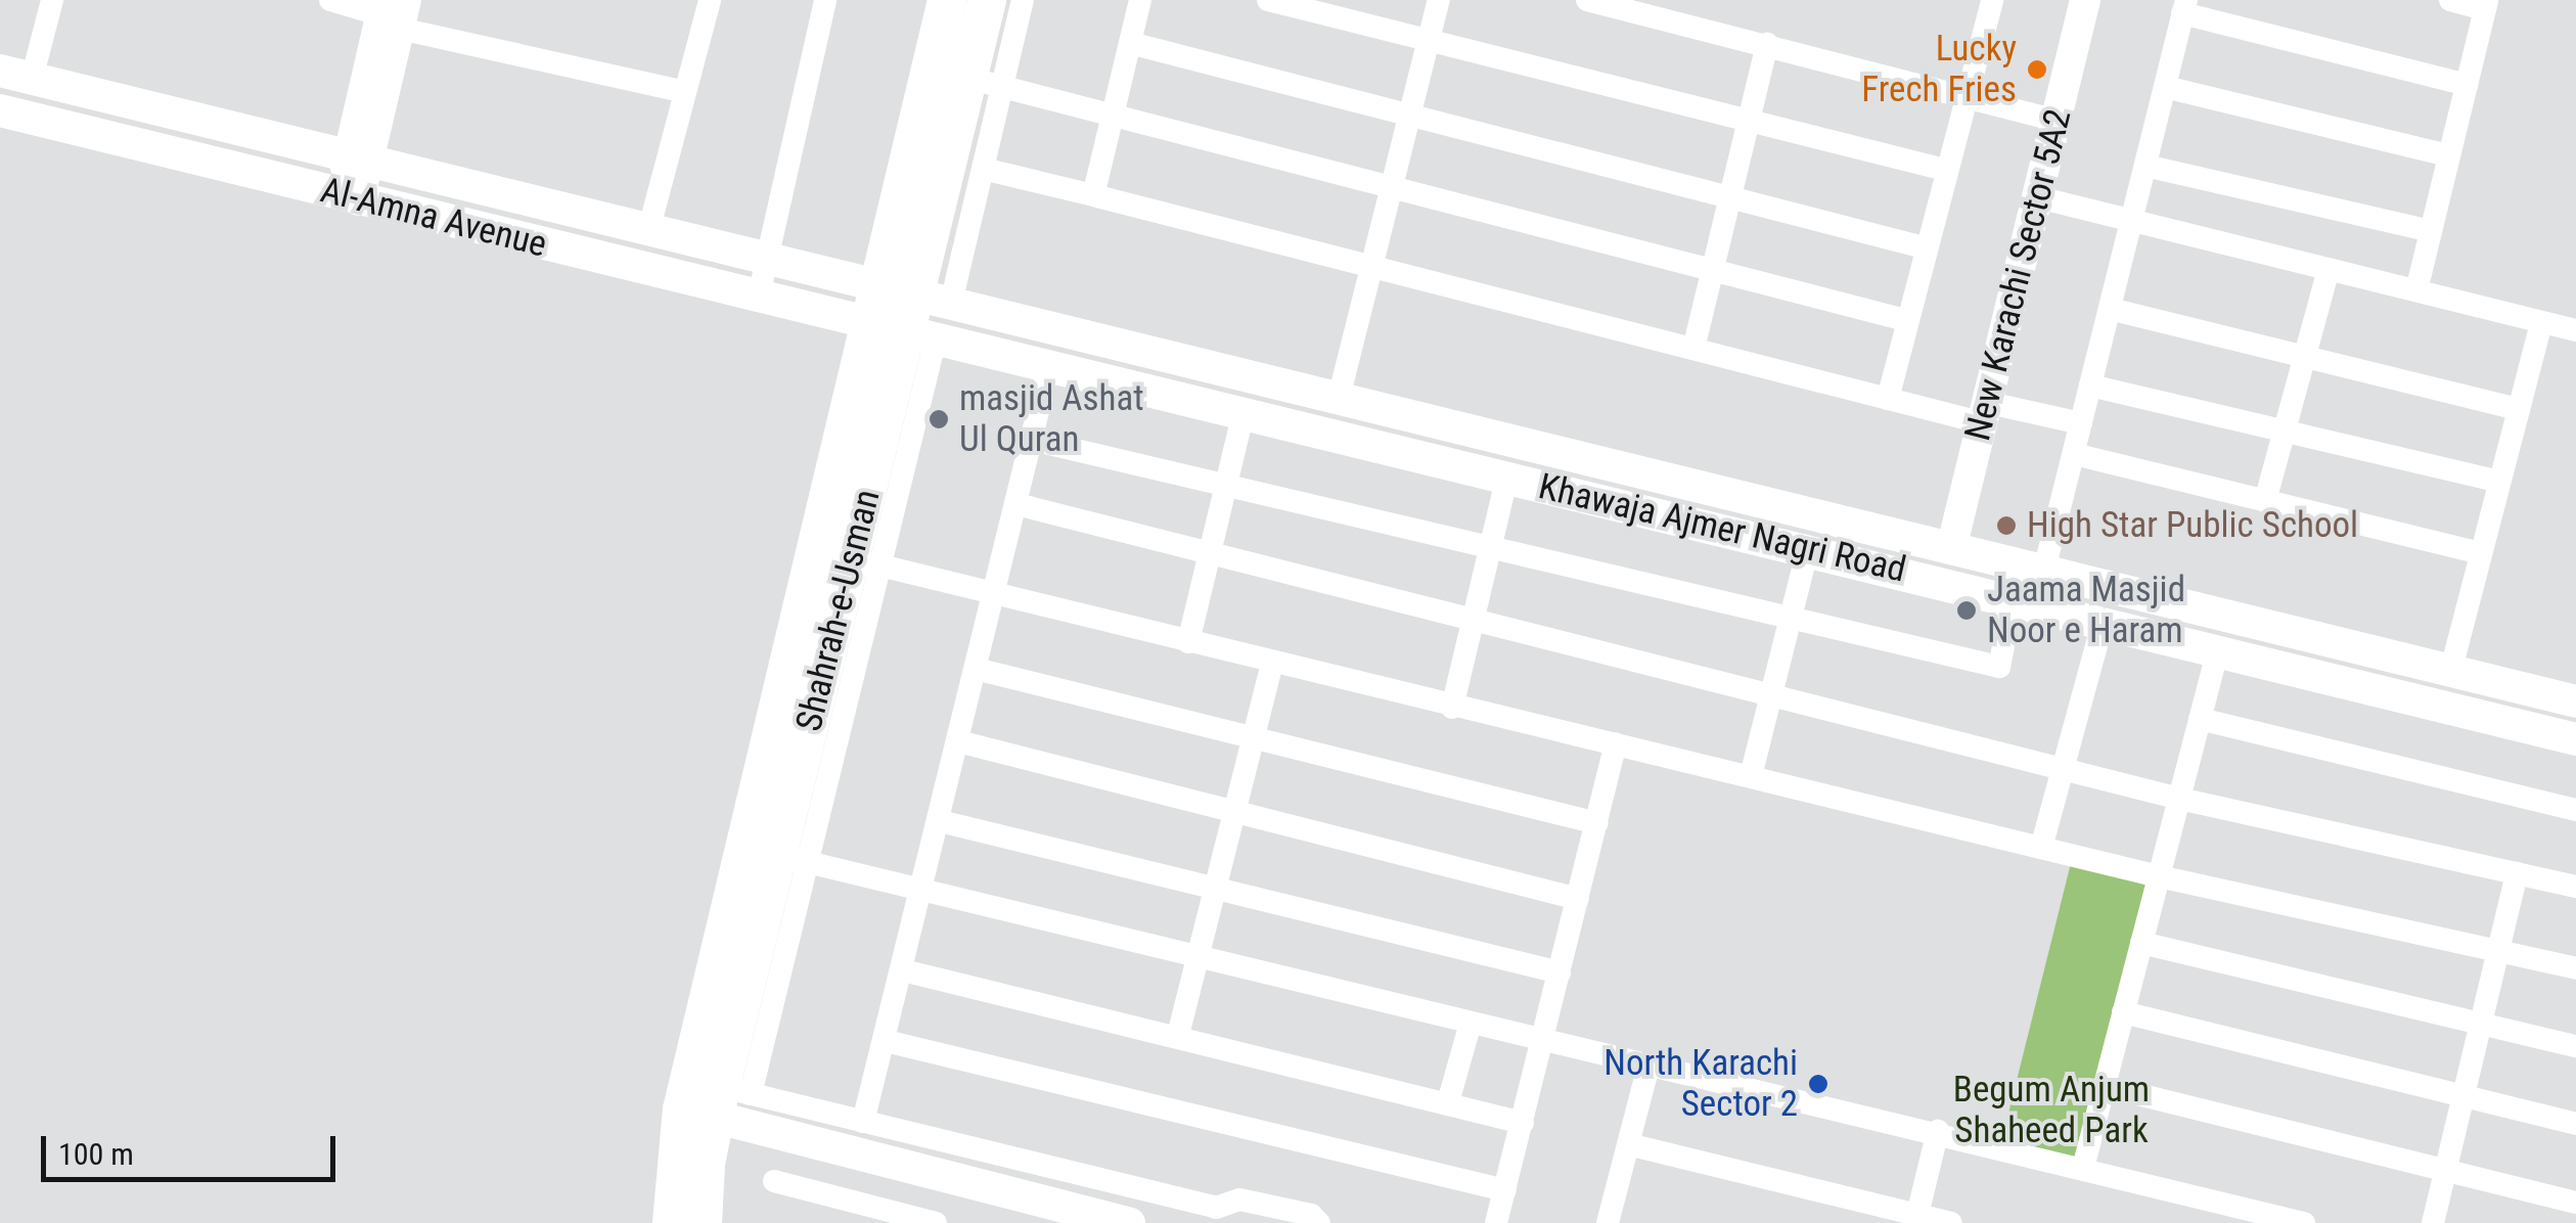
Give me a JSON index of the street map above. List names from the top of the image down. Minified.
{"streets":{"main road":["Al-Amna Avenue","Khawaja Ajmer Nagri Road","Shahrah-e-Usman"],"street":["New Karachi Sector 5A2"]},"crossings":[["Al-Amna Avenue","Shahrah-e-Usman"],["New Karachi Sector 5A2","Khawaja Ajmer Nagri Road"],["Khawaja Ajmer Nagri Road","Shahrah-e-Usman"]],"parks":["Begum Anjum Shaheed Park"],"places":["Lucky Frech Fries","masjid Ashat Ul Quran","High Star Public School","Jaama Masjid Noor e Haram","North Karachi Sector 2"],"scale_bar":"100 m"}
